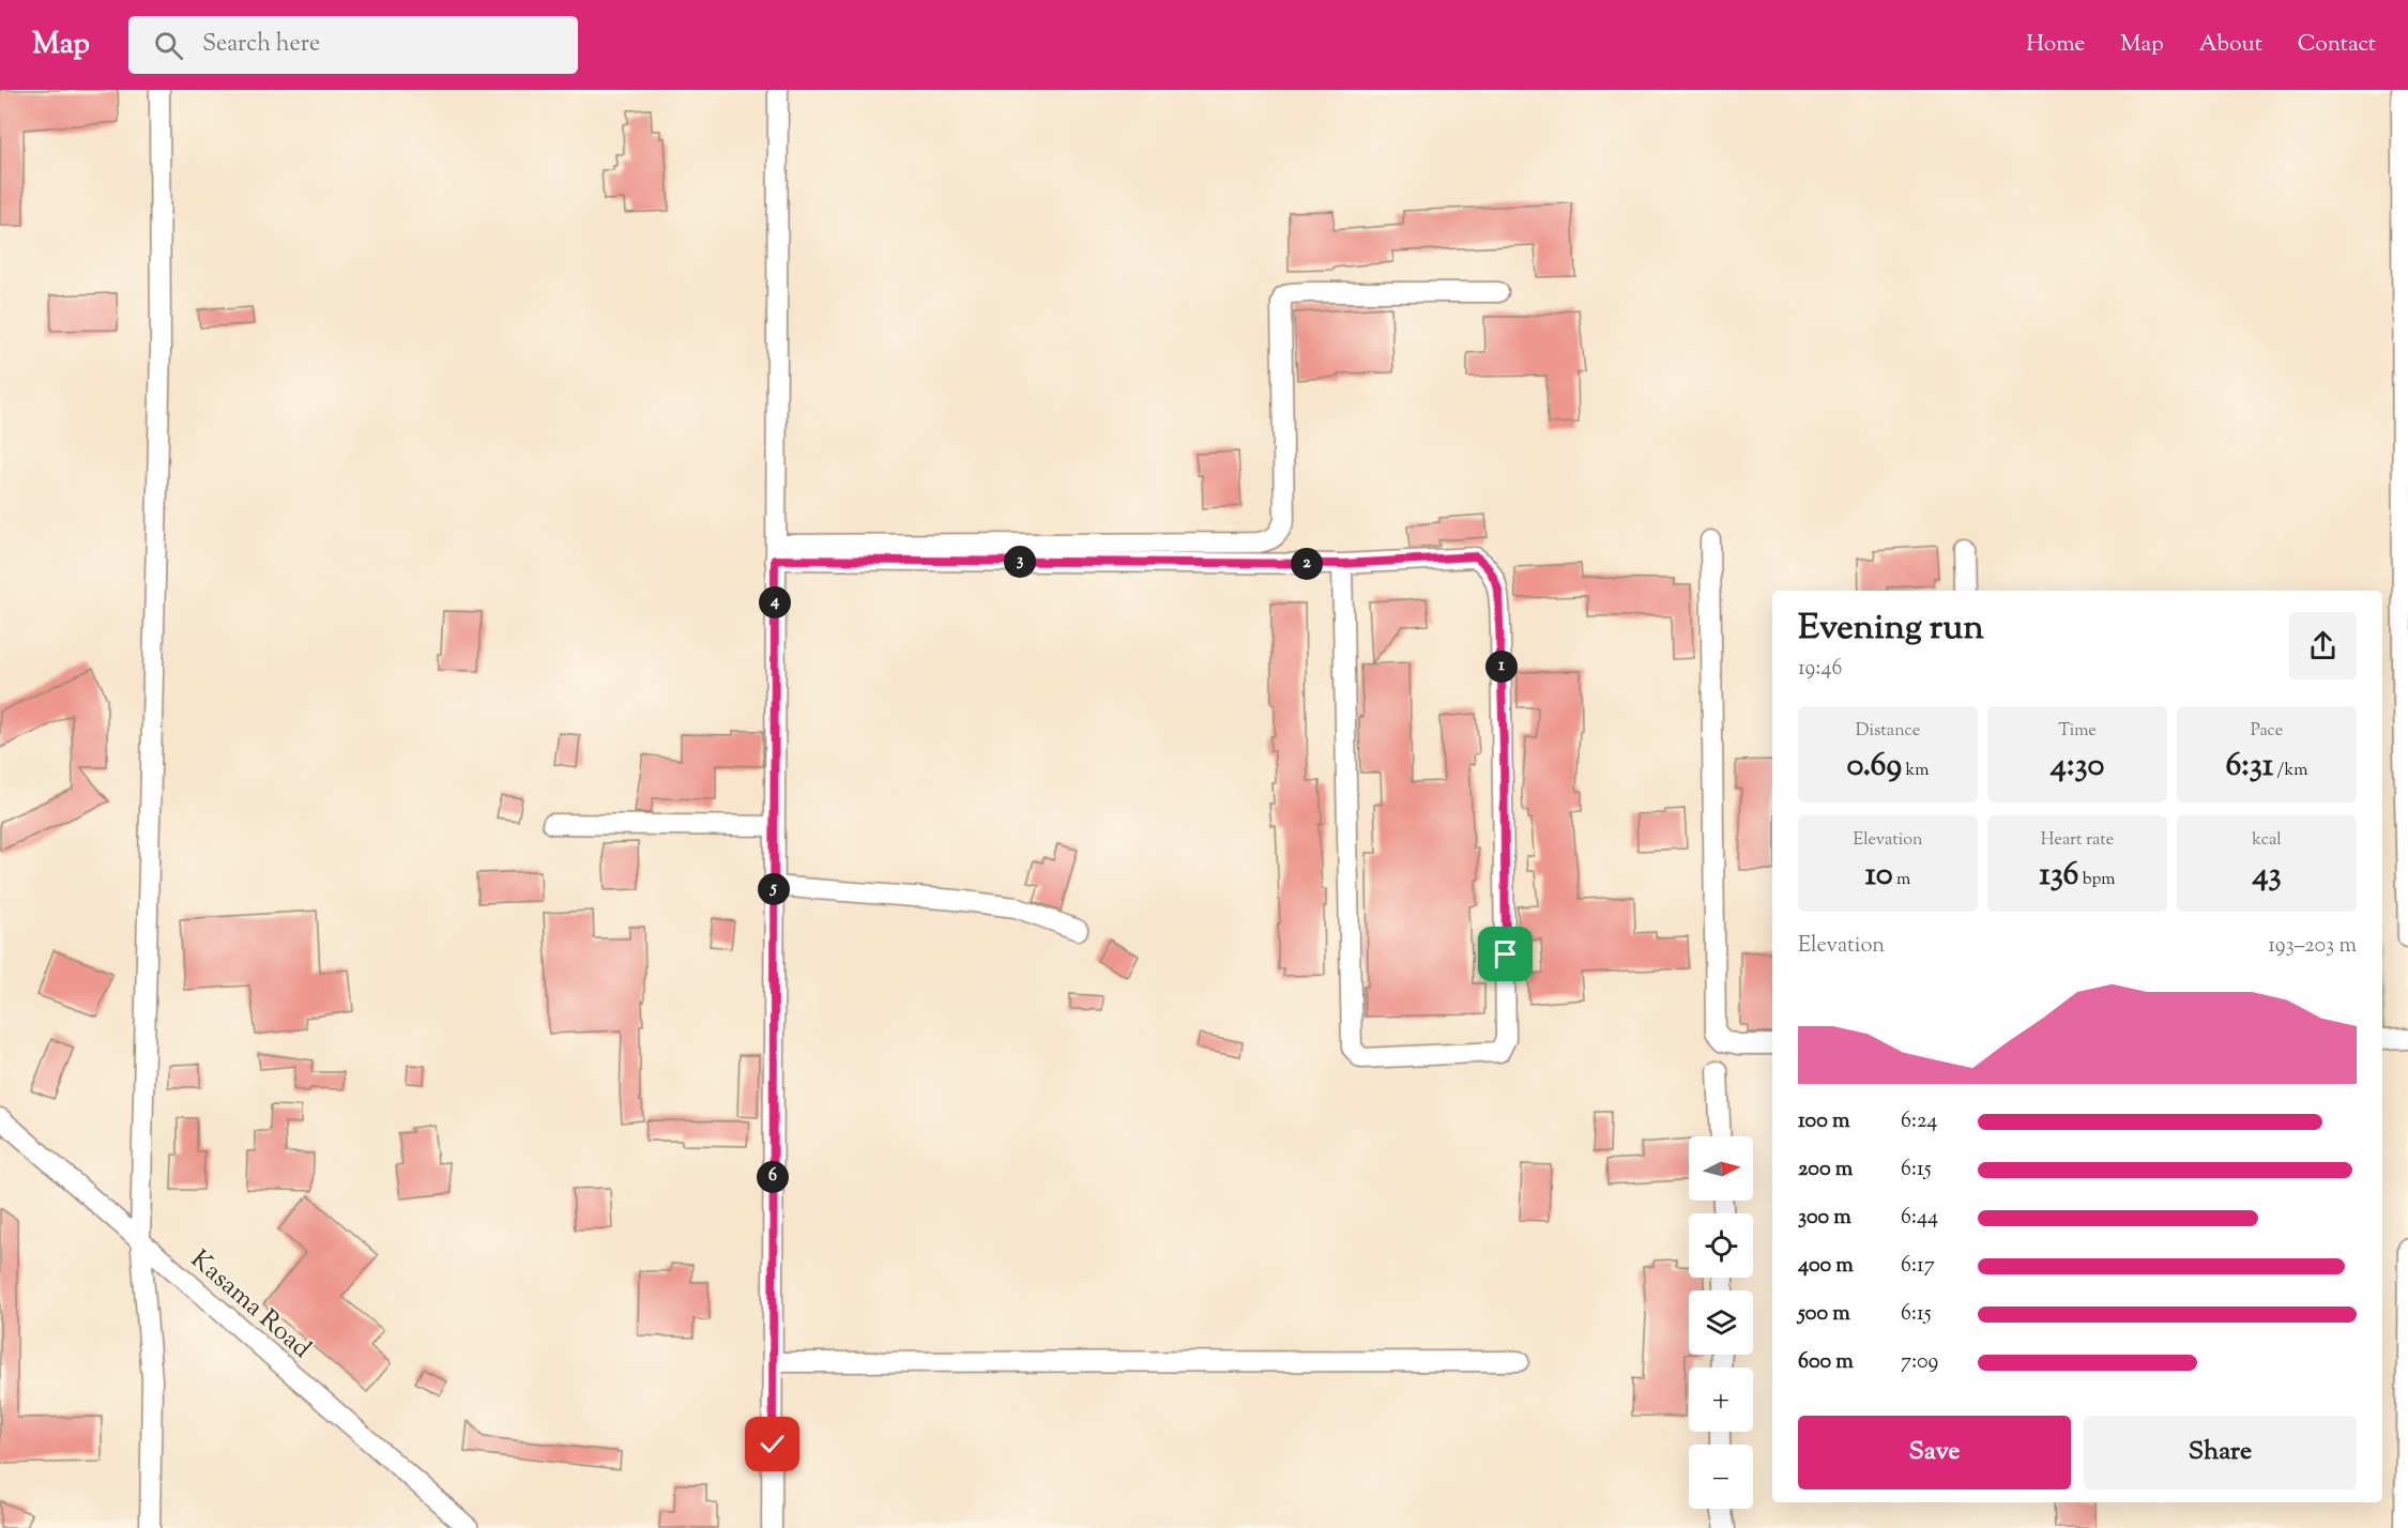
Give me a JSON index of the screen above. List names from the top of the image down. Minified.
{"streets":{"street":["Kasama Road"]},"north":"right","page":{"header":"Map","search":"Search here","nav":["Home","Map","About","Contact"],"pins":["3","2","4","1","5","6"],"heading":["Evening run","19:46"],"stats":[["Distance","0.69 km"],["Time","4:30"],["Pace","6:31 /km"],["Elevation","10 m"],["Heart rate","136 bpm"],["kcal","43"]],"chart":["Elevation","193–203 m"],"list":[{"name":"100 m","note":"6:24"},{"name":"200 m","note":"6:15"},{"name":"300 m","note":"6:44"},{"name":"400 m","note":"6:17"},{"name":"500 m","note":"6:15"},{"name":"600 m","note":"7:09"}],"map_buttons":["+","−"],"buttons":["Save","Share"]}}
